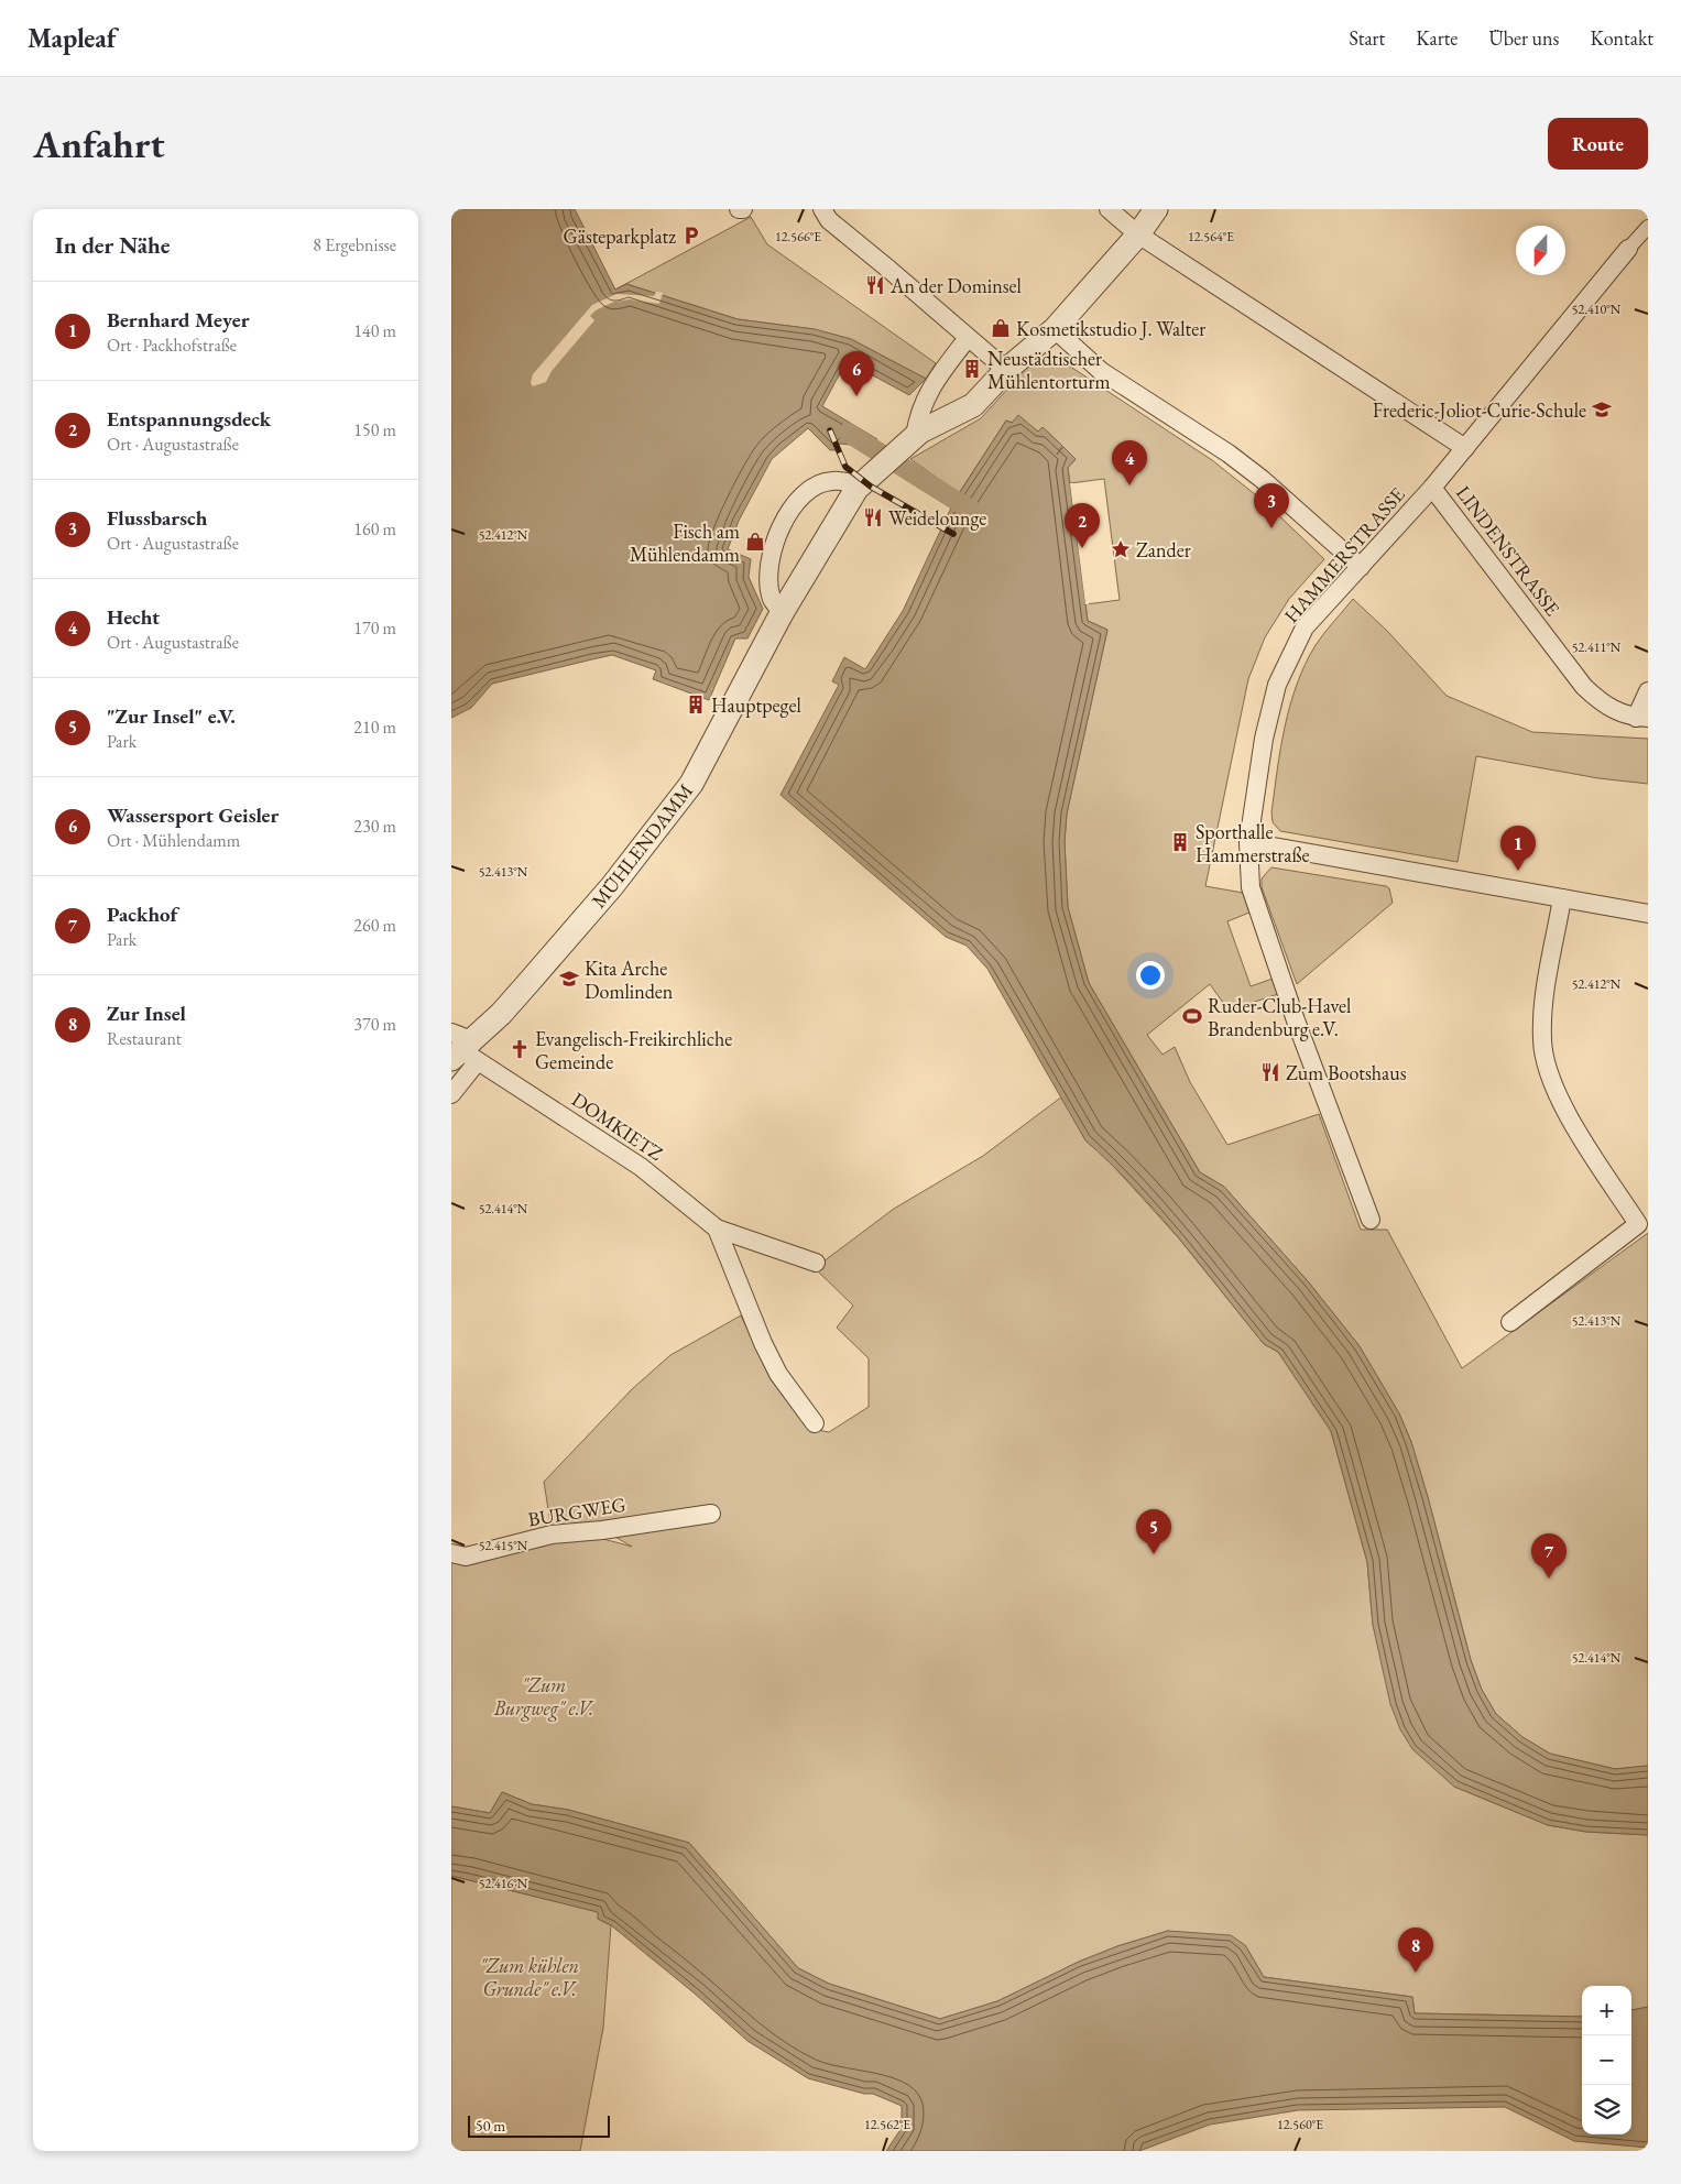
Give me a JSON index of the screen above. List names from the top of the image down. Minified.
{"streets":{"street":["LINDENSTRASSE","HAMMERSTRASSE","MÜHLENDAMM","DOMKIETZ","BURGWEG"]},"crossings":[["LINDENSTRASSE","HAMMERSTRASSE"],["MÜHLENDAMM","DOMKIETZ"]],"parks":["\"Zum Burgweg\" e.V.","\"Zum kühlen Grunde\" e.V."],"places":{"parking":["Gästeparkplatz"],"restaurant":["An der Dominsel","Weidelounge","Zum Bootshaus"],"shop":["Kosmetikstudio J. Walter","Fisch am Mühlendamm"],"building":["Neustädtischer Mühlentorturm","Hauptpegel","Sporthalle Hammerstraße"],"school or university":["Frederic-Joliot-Curie-Schule","Kita Arche Domlinden"],"place":["Zander"],"sports":["Ruder-Club-Havel Brandenburg e.V."],"church":["Evangelisch-Freikirchliche Gemeinde"]},"scale_bar":"50 m","north":"bottom","page":{"header":"Mapleaf","nav":["Start","Karte","Über uns","Kontakt"],"buttons":"Route","title":"Anfahrt","heading":["In der Nähe","8 Ergebnisse"],"list":[{"mark":"1","name":"Bernhard Meyer","note":"Ort · Packhofstraße","value":"140 m"},{"mark":"2","name":"Entspannungsdeck","note":"Ort · Augustastraße","value":"150 m"},{"mark":"3","name":"Flussbarsch","note":"Ort · Augustastraße","value":"160 m"},{"mark":"4","name":"Hecht","note":"Ort · Augustastraße","value":"170 m"},{"mark":"5","name":"\"Zur Insel\" e.V.","note":"Park","value":"210 m"},{"mark":"6","name":"Wassersport Geisler","note":"Ort · Mühlendamm","value":"230 m"},{"mark":"7","name":"Packhof","note":"Park","value":"260 m"},{"mark":"8","name":"Zur Insel","note":"Restaurant","value":"370 m"}],"pins":["6","4","3","2","1","5","7","8"],"map_buttons":["+","−"],"scale":"50 m"},"coordinates":["12.566°E","12.564°E","52.410°N","52.412°N","52.411°N","52.413°N","52.414°N","52.415°N","52.416°N","12.562°E","12.560°E"]}
